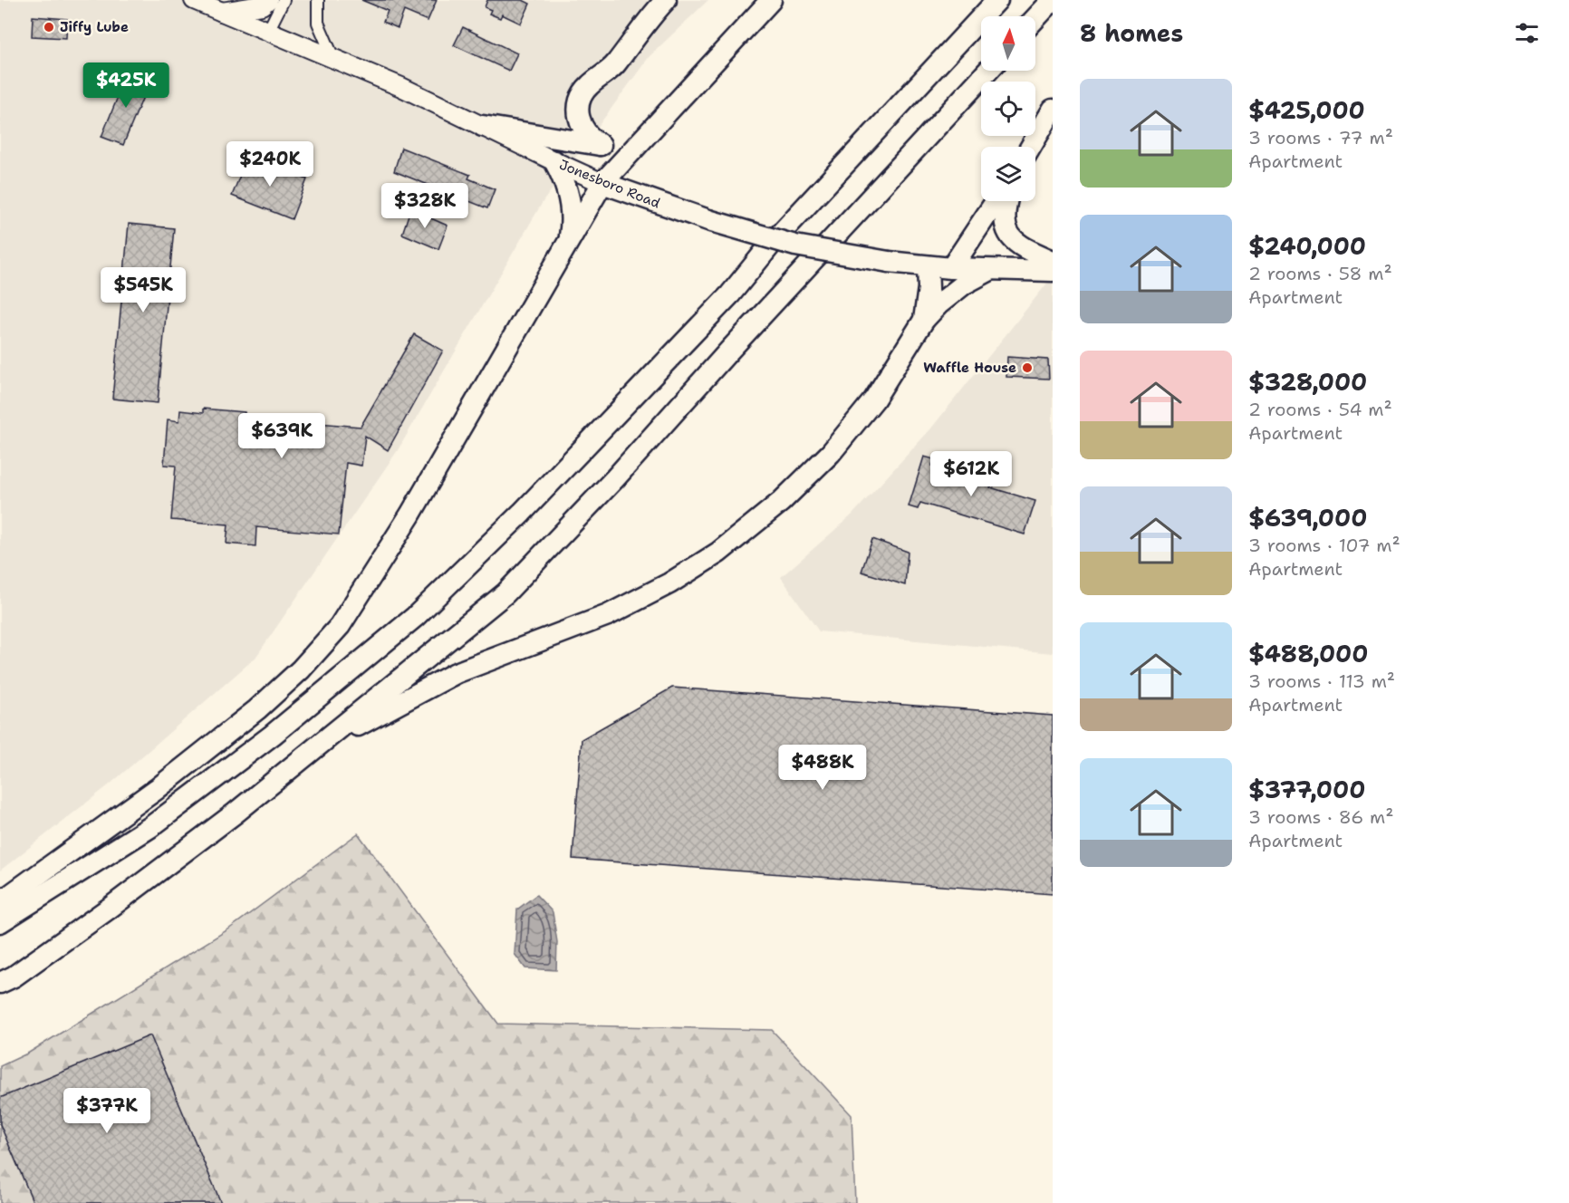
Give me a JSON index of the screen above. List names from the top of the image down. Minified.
{"streets":{"highway":["Jonesboro Road"]},"places":["Jiffy Lube","Waffle House"],"north":"top","page":{"heading":"8 homes","price":["$425K","$240K","$328K","$545K","$639K","$612K","$488K","$377K"],"list":[{"name":"$425,000","note":"3 rooms · 77 m² · Apartment"},{"name":"$240,000","note":"2 rooms · 58 m² · Apartment"},{"name":"$328,000","note":"2 rooms · 54 m² · Apartment"},{"name":"$639,000","note":"3 rooms · 107 m² · Apartment"},{"name":"$488,000","note":"3 rooms · 113 m² · Apartment"},{"name":"$377,000","note":"3 rooms · 86 m² · Apartment"}]}}
